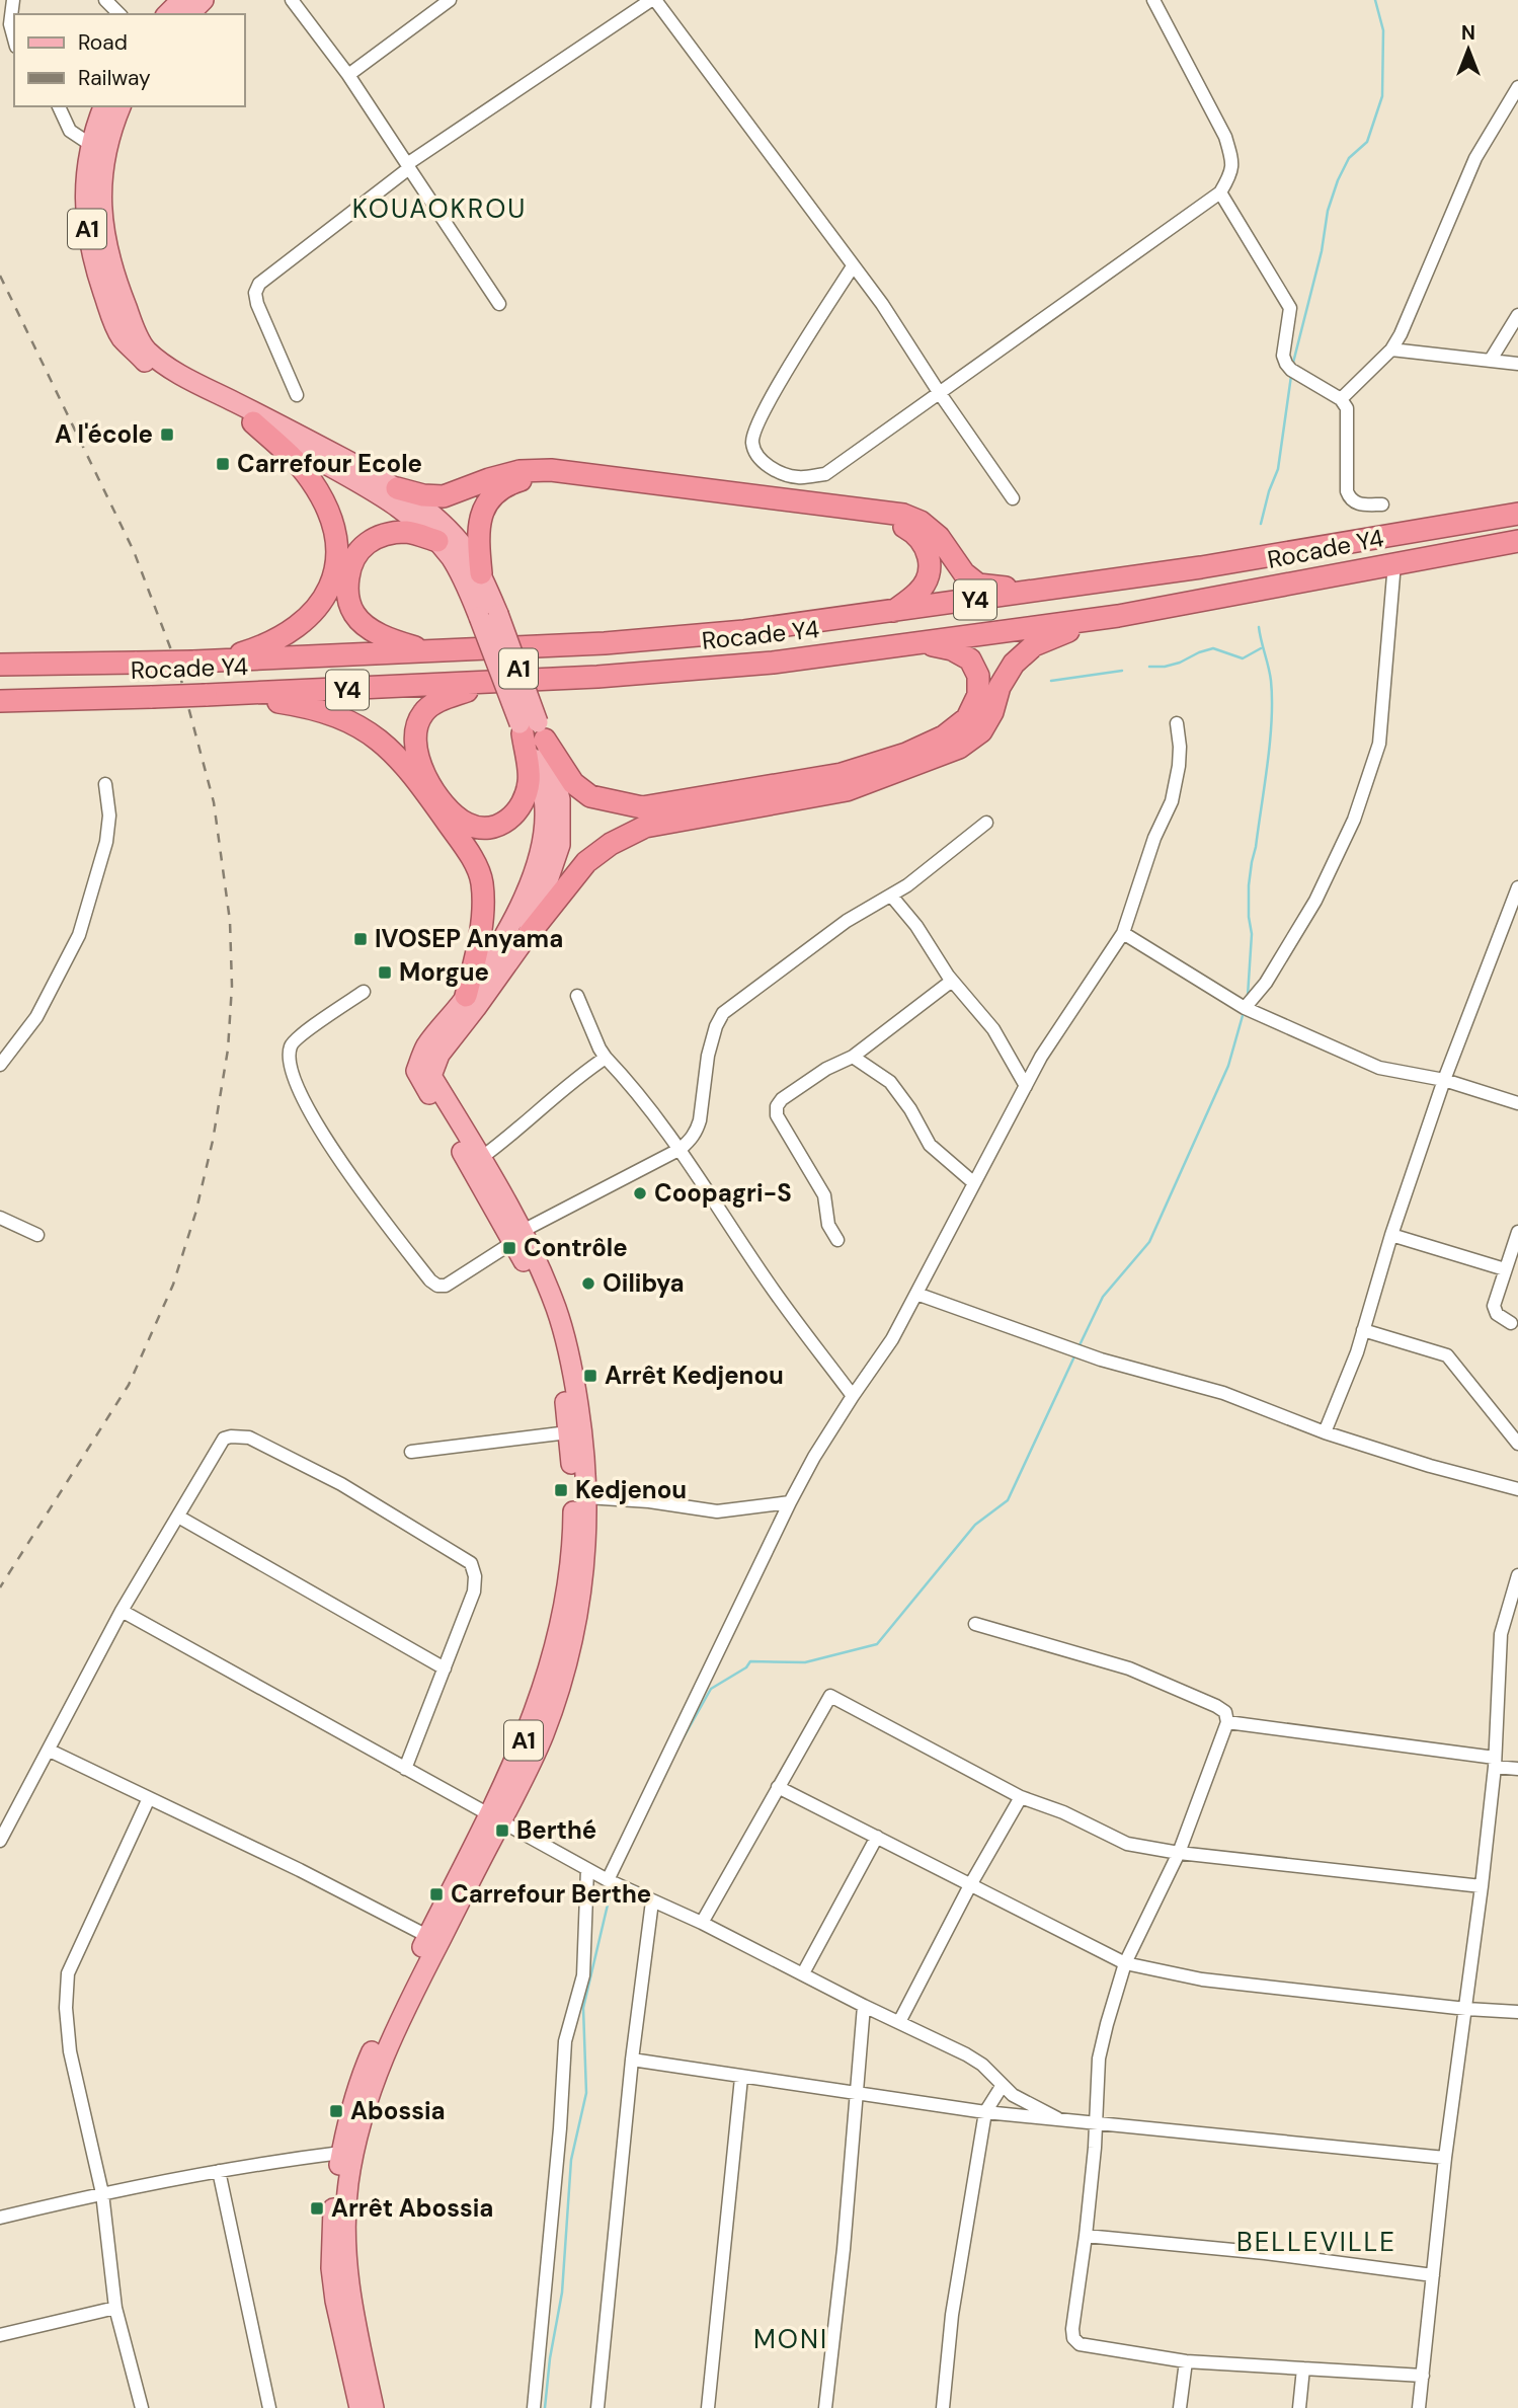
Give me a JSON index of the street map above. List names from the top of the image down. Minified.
{"streets":{"highway":["Rocade Y4","Y4"],"main road":["A1"]},"districts":["KOUAOKROU","BELLEVILLE","MONI"],"places":{"transit":["A l'école","Carrefour Ecole","IVOSEP Anyama","Morgue","Contrôle","Arrêt Kedjenou","Kedjenou","Berthé","Carrefour Berthe","Abossia","Arrêt Abossia"],"other":["Coopagri-S","Oilibya"]},"legend":["Road","Railway"],"north":"top"}
